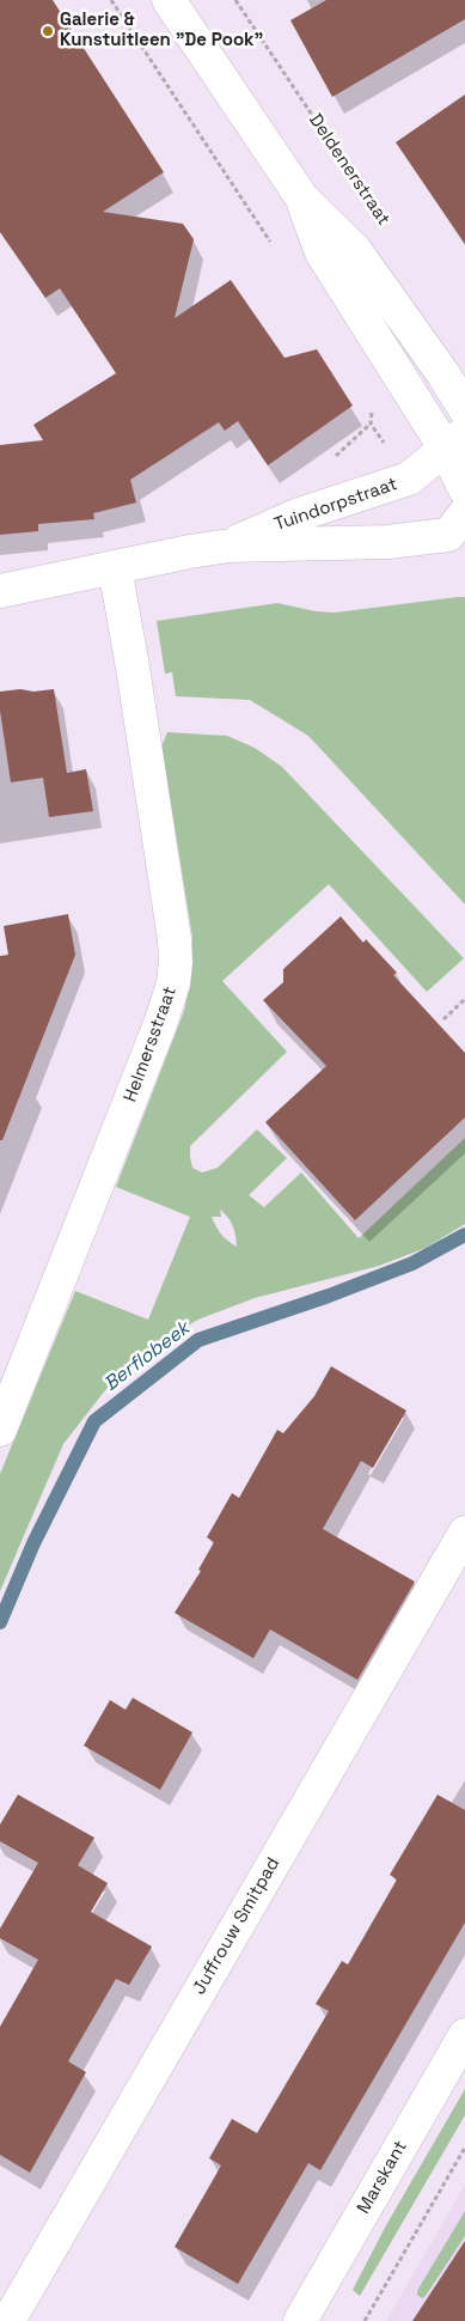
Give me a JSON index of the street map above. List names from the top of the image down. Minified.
{"streets":{"street":["Tuindorpstraat","Helmersstraat","Juffrouw Smitpad","Marskant"],"path":["Deldenerstraat"]},"crossings":[["Tuindorpstraat","Helmersstraat"]],"water":["Berflobeek"],"places":["Galerie & Kunstuitleen \"De Pook\""]}
